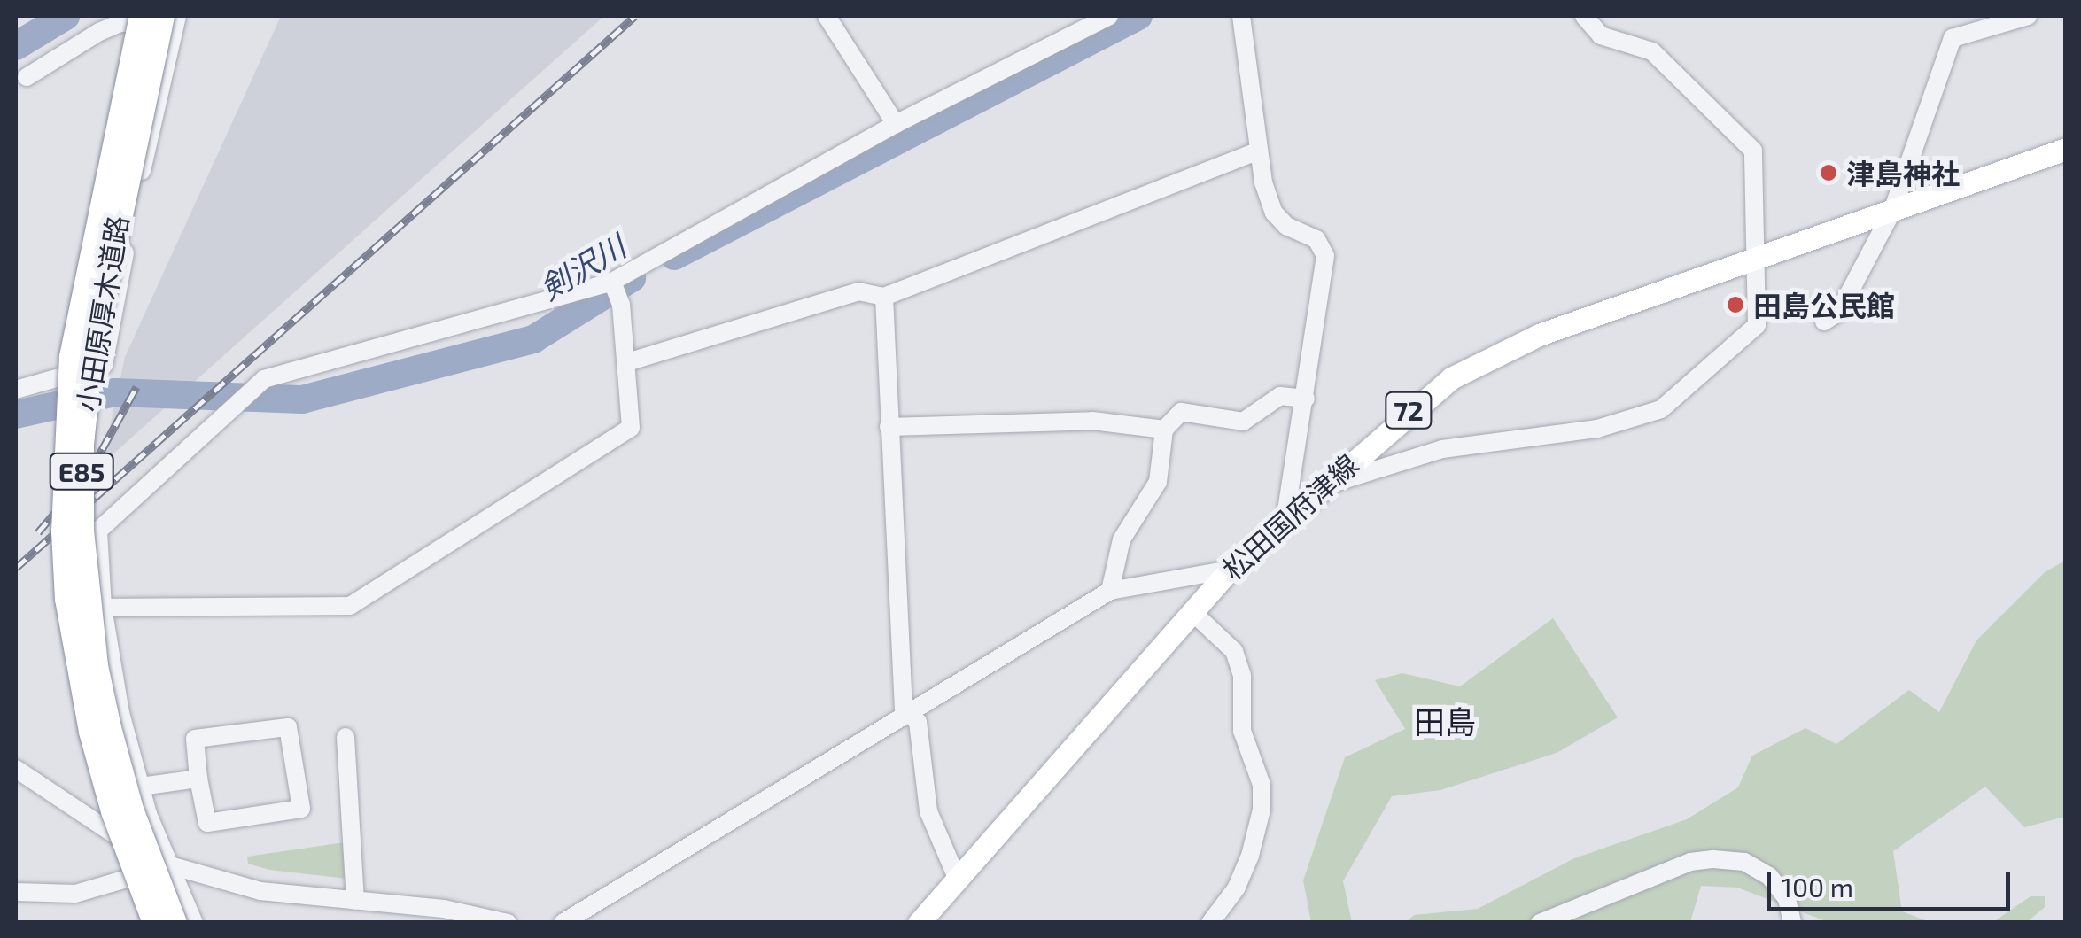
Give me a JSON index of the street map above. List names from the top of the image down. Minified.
{"streets":{"highway":["小田原厚木道路","E85"],"main road":["72","松田国府津線"]},"districts":["田島"],"water":["剣沢川"],"places":["津島神社","田島公民館"],"scale_bar":"100 m"}
